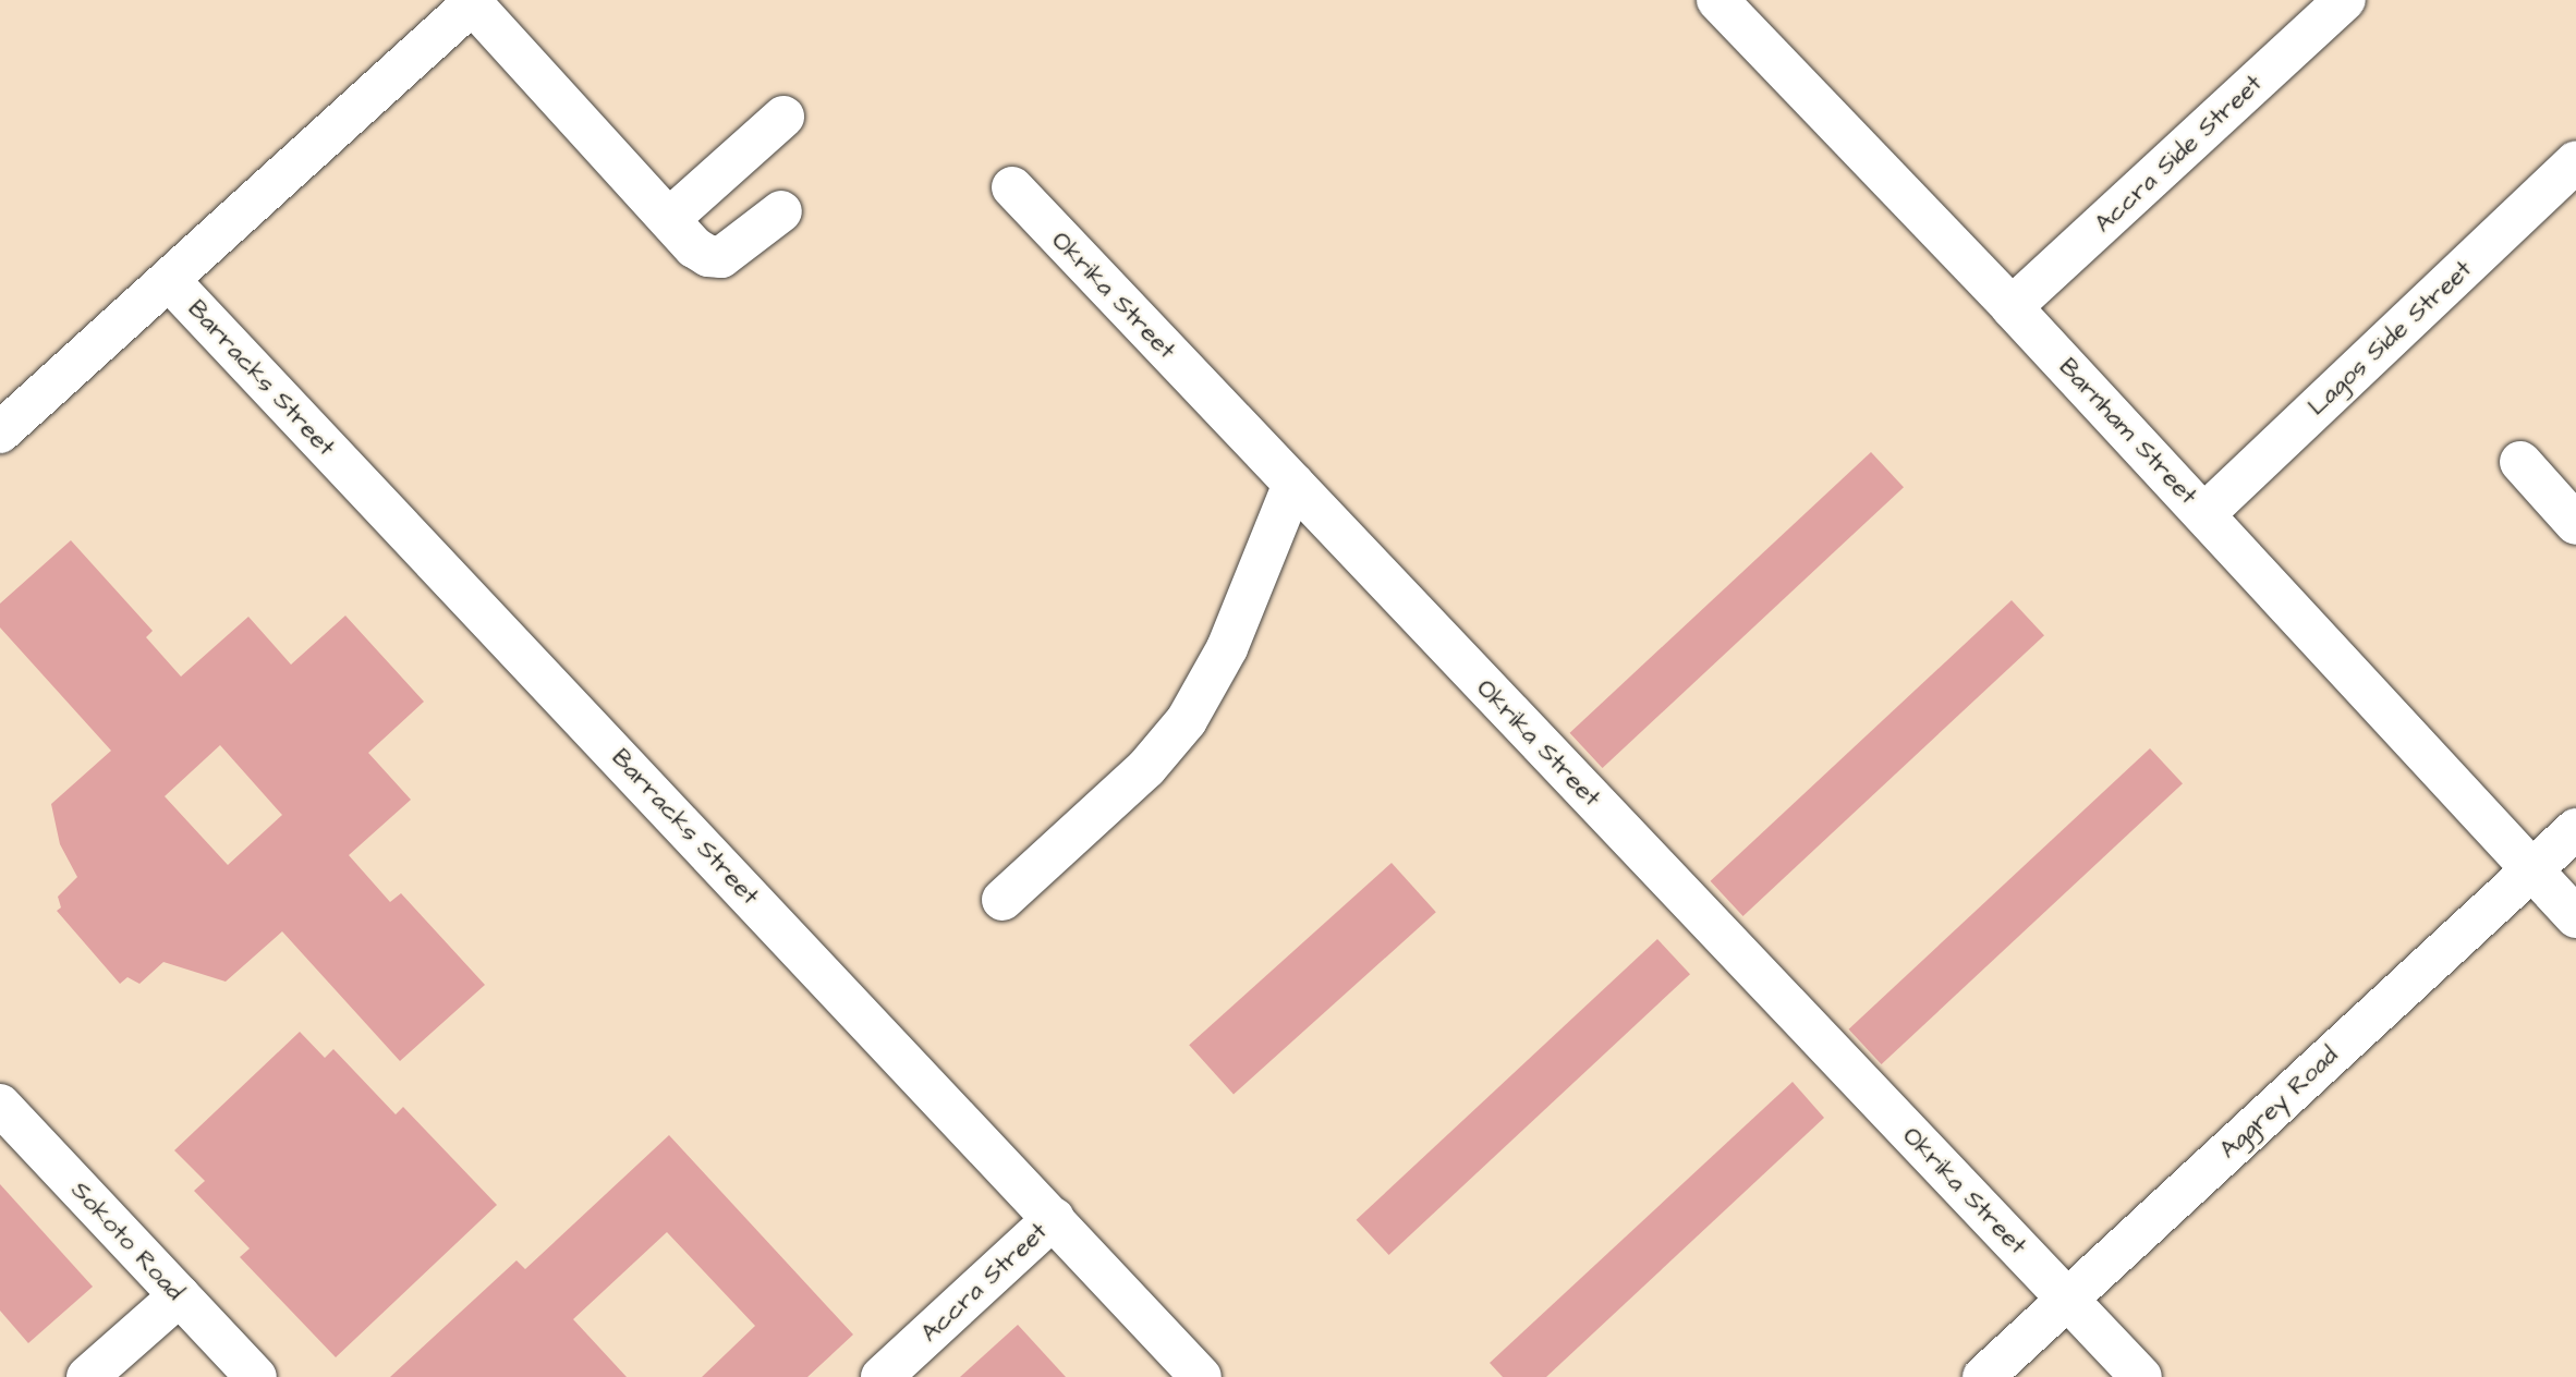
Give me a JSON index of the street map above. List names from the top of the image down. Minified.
{"streets":{"street":["Accra Side Street","Okrika Street","Lagos Side Street","Barracks Street","Barnham Street","Aggrey Road","Sokoto Road","Accra Street"]},"crossings":[["Accra Side Street","Barnham Street"],["Okrika Street","Aggrey Road"],["Lagos Side Street","Barnham Street"],["Barracks Street","Accra Street"],["Barnham Street","Aggrey Road"]]}
